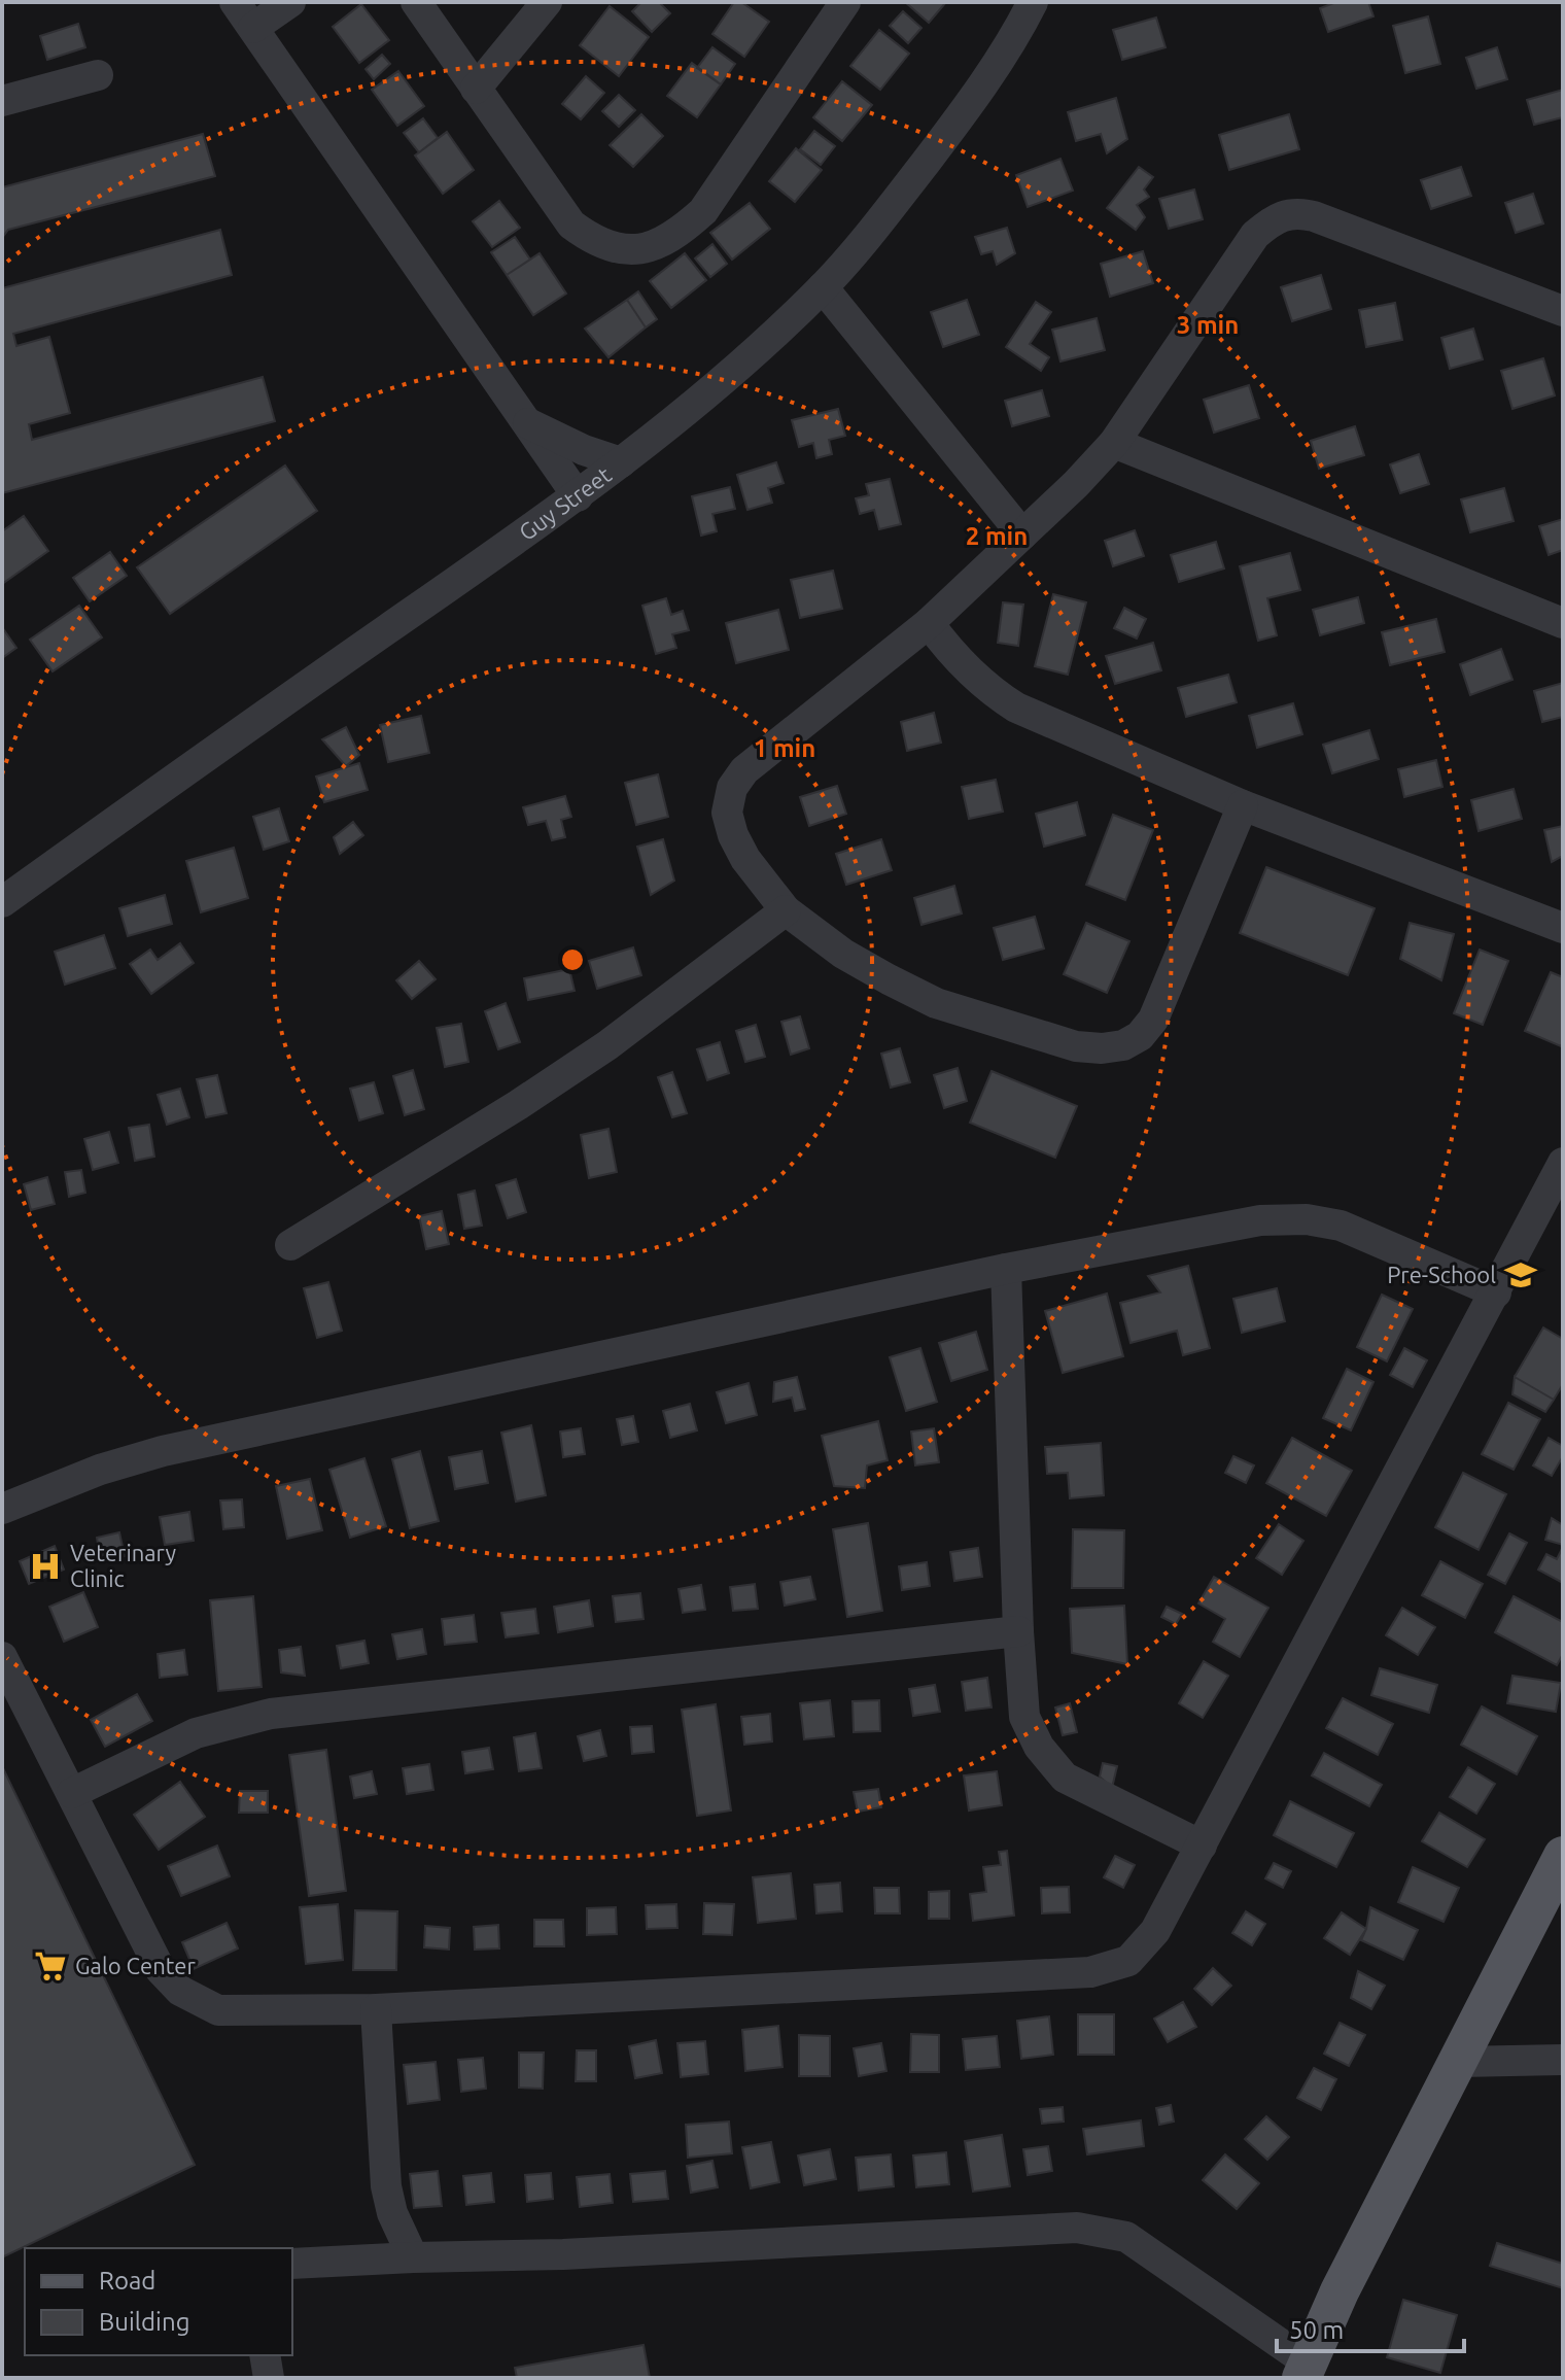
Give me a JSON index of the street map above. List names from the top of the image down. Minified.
{"streets":{"street":["Guy Street"]},"places":{"school or university":["Pre-School"],"hospital":["Veterinary Clinic"],"supermarket":["Galo Center"]},"legend":["Road","Building"],"scale_bar":"50 m","rings":["3 min","2 min","1 min"]}
